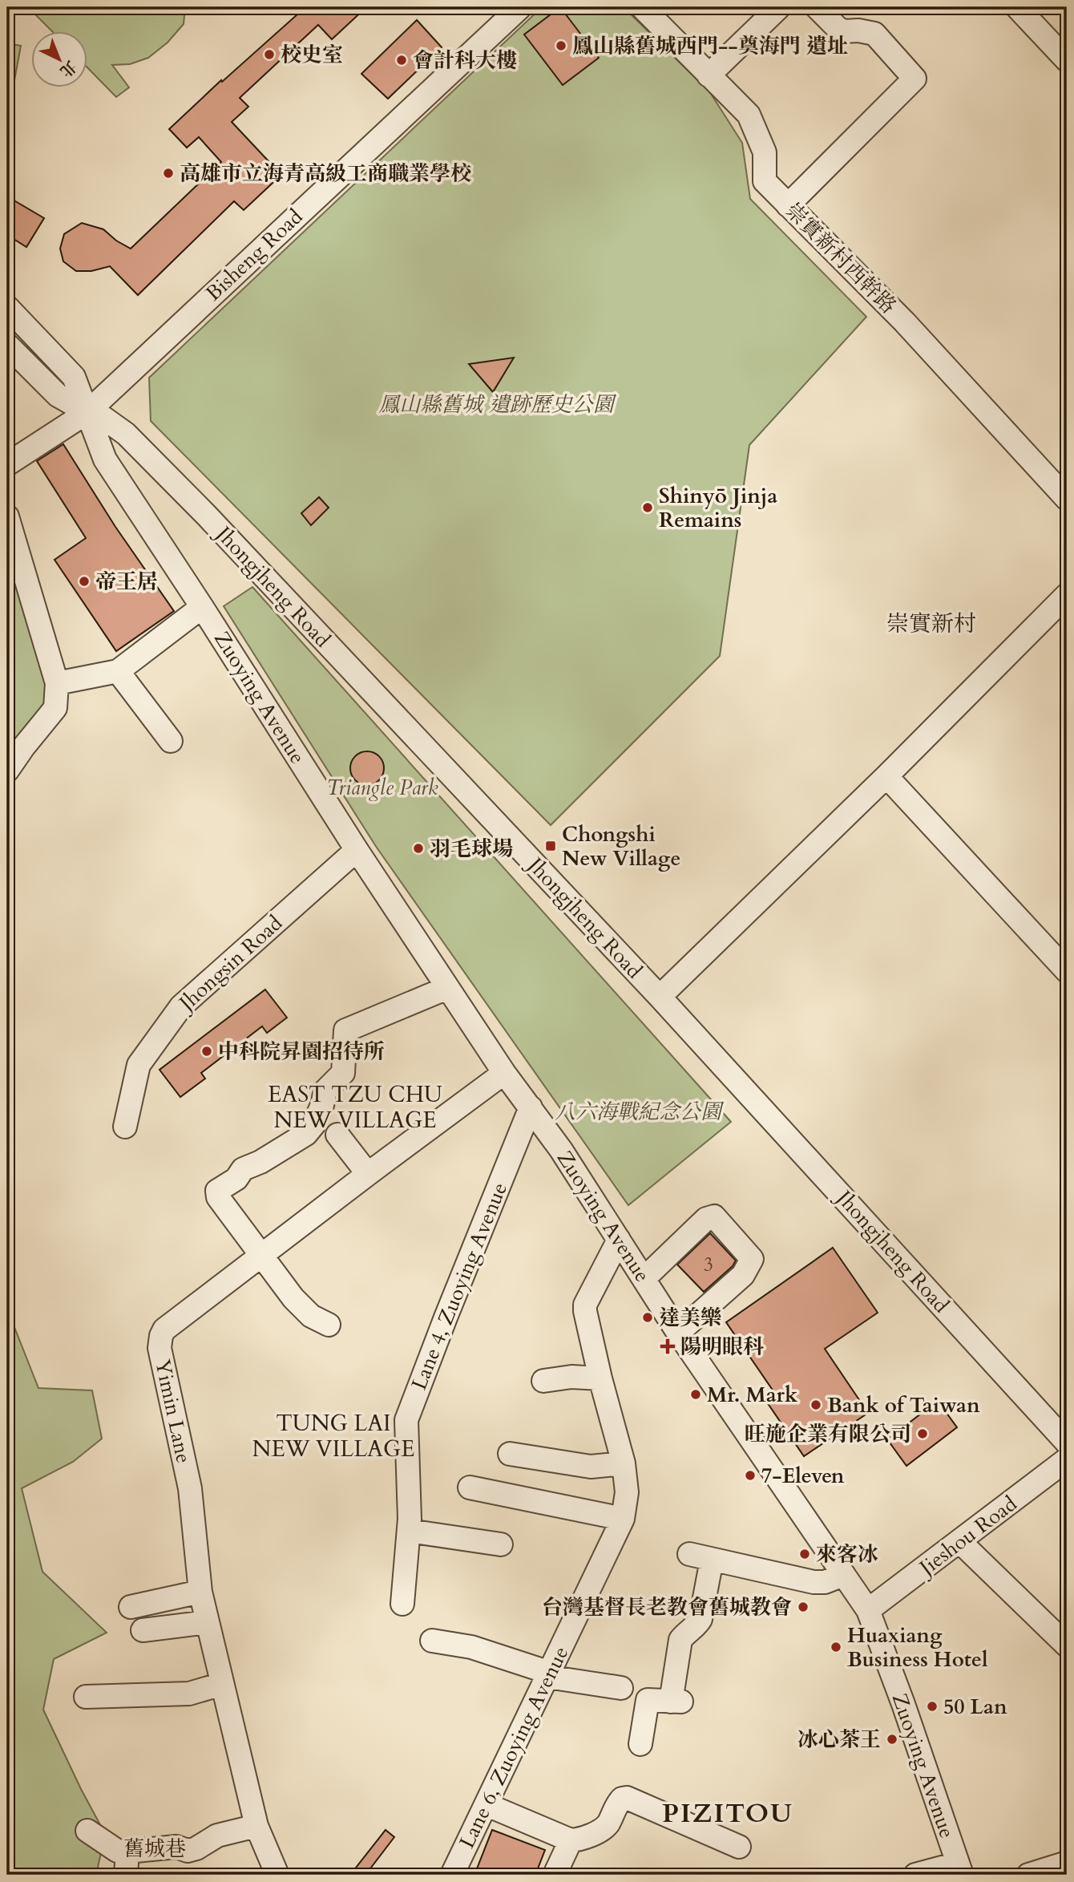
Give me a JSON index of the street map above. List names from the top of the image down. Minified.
{"streets":{"street":["Bisheng Road","崇實新村西幹路","Jhongjheng Road","Zuoying Avenue","Jhongsin Road","Lane 4, Zuoying Avenue","Yimin Lane","Jieshou Road","Lane 6, Zuoying Avenue","舊城巷"]},"crossings":[["Bisheng Road","Jhongjheng Road"],["Bisheng Road","Zuoying Avenue"],["Jhongjheng Road","Zuoying Avenue"],["Zuoying Avenue","Jhongsin Road"],["Zuoying Avenue","Lane 4, Zuoying Avenue"],["Zuoying Avenue","Yimin Lane"],["Zuoying Avenue","Jieshou Road"],["Zuoying Avenue","Lane 6, Zuoying Avenue"],["Yimin Lane","舊城巷"]],"districts":["崇實新村","EAST TZU CHU NEW VILLAGE","TUNG LAI NEW VILLAGE","PIZITOU"],"parks":["鳳山縣舊城 遺跡歷史公園","Triangle Park","八六海戰紀念公園"],"places":{"other":["鳳山縣舊城西門--奠海門 遺址","校史室","會計科大樓","高雄市立海青高級工商職業學校","Shinyō Jinja Remains","帝王居","羽毛球場","中科院昇園招待所","達美樂","Mr. Mark","Bank of Taiwan","旺施企業有限公司","7-Eleven","來客冰","台灣基督長老教會舊城教會","Huaxiang Business Hotel","50 Lan","冰心茶王"],"transit":["Chongshi New Village"],"health":["陽明眼科"]},"house_numbers":["3"],"north":"bottom right"}
